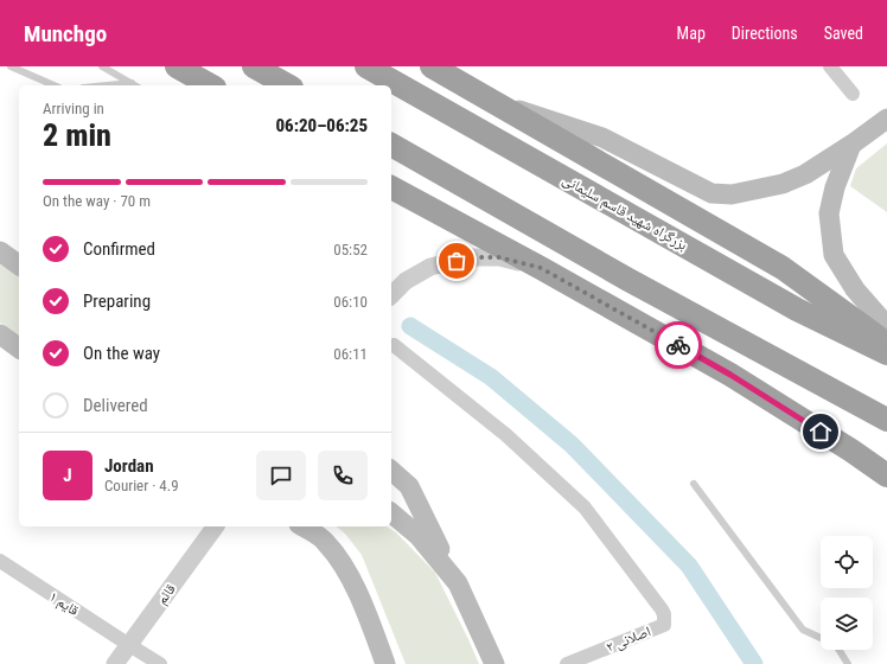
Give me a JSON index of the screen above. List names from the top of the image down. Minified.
{"streets":{"highway":["بزرگراه شهید قاسم سلیمانی"],"street":["قائم","قایم ۱","اصلانی ۲"]},"crossings":[["قائم","قایم ۱"]],"page":{"header":"Munchgo","nav":["Map","Directions","Saved"],"heading":["2 min","Arriving in","06:20–06:25"],"panel":["Jordan","Courier · 4.9"],"bar":"On the way · 70 m","list":[["Confirmed","05:52"],["Preparing","06:10"],["On the way","06:11"],"Delivered"],"round":"J"}}
